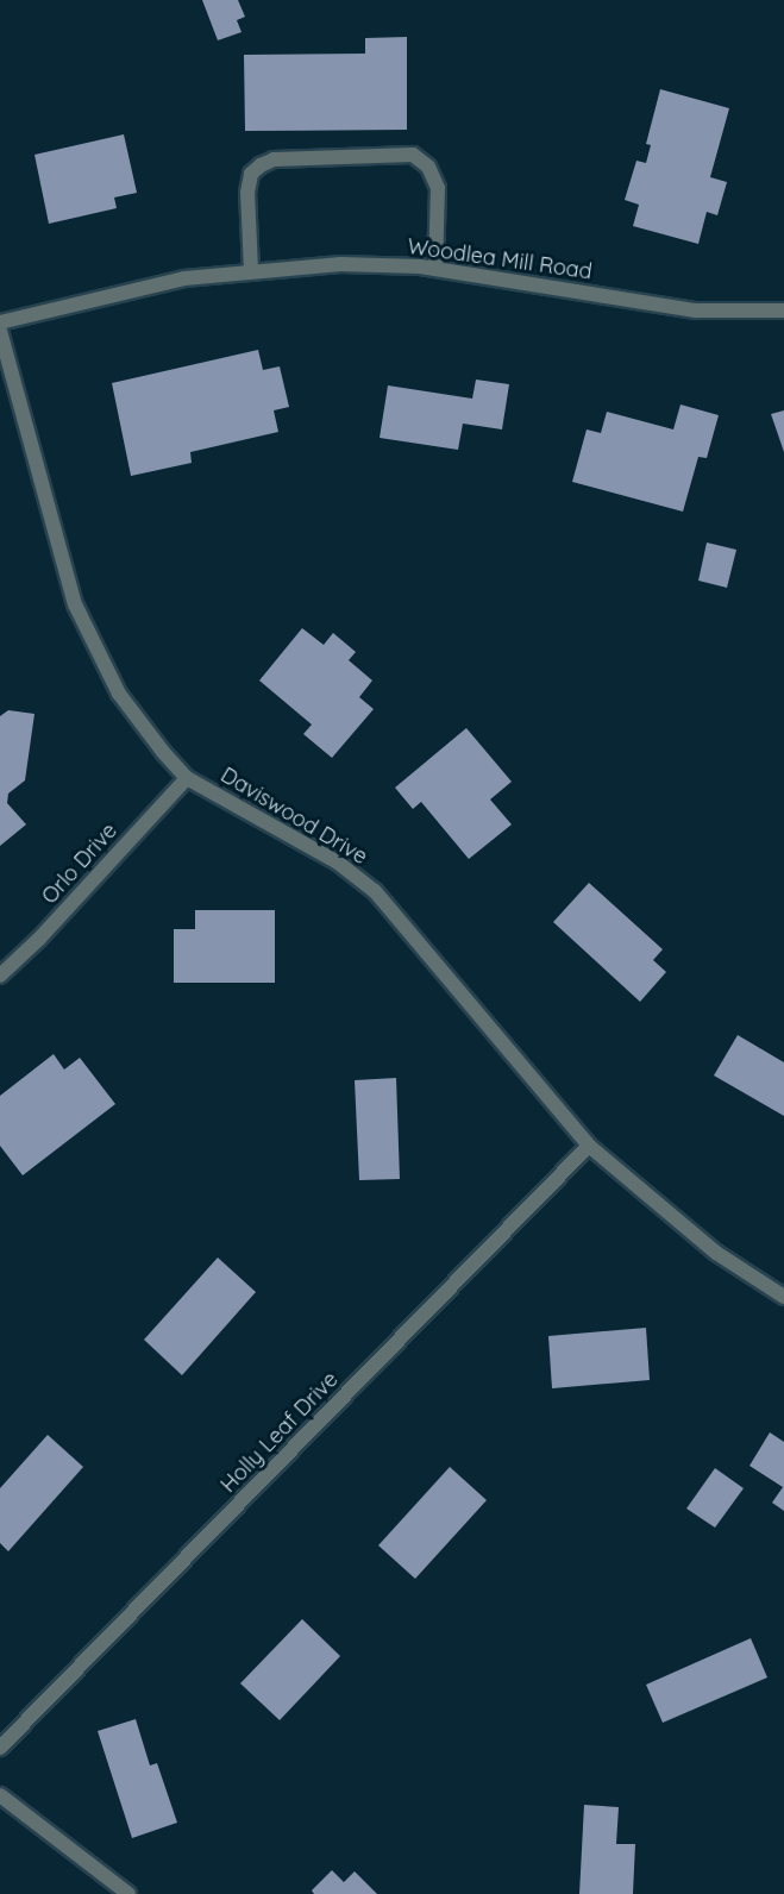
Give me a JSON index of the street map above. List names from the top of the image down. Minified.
{"streets":{"street":["Woodlea Mill Road","Daviswood Drive","Orlo Drive","Holly Leaf Drive"]},"crossings":[["Daviswood Drive","Orlo Drive"],["Daviswood Drive","Holly Leaf Drive"]]}
